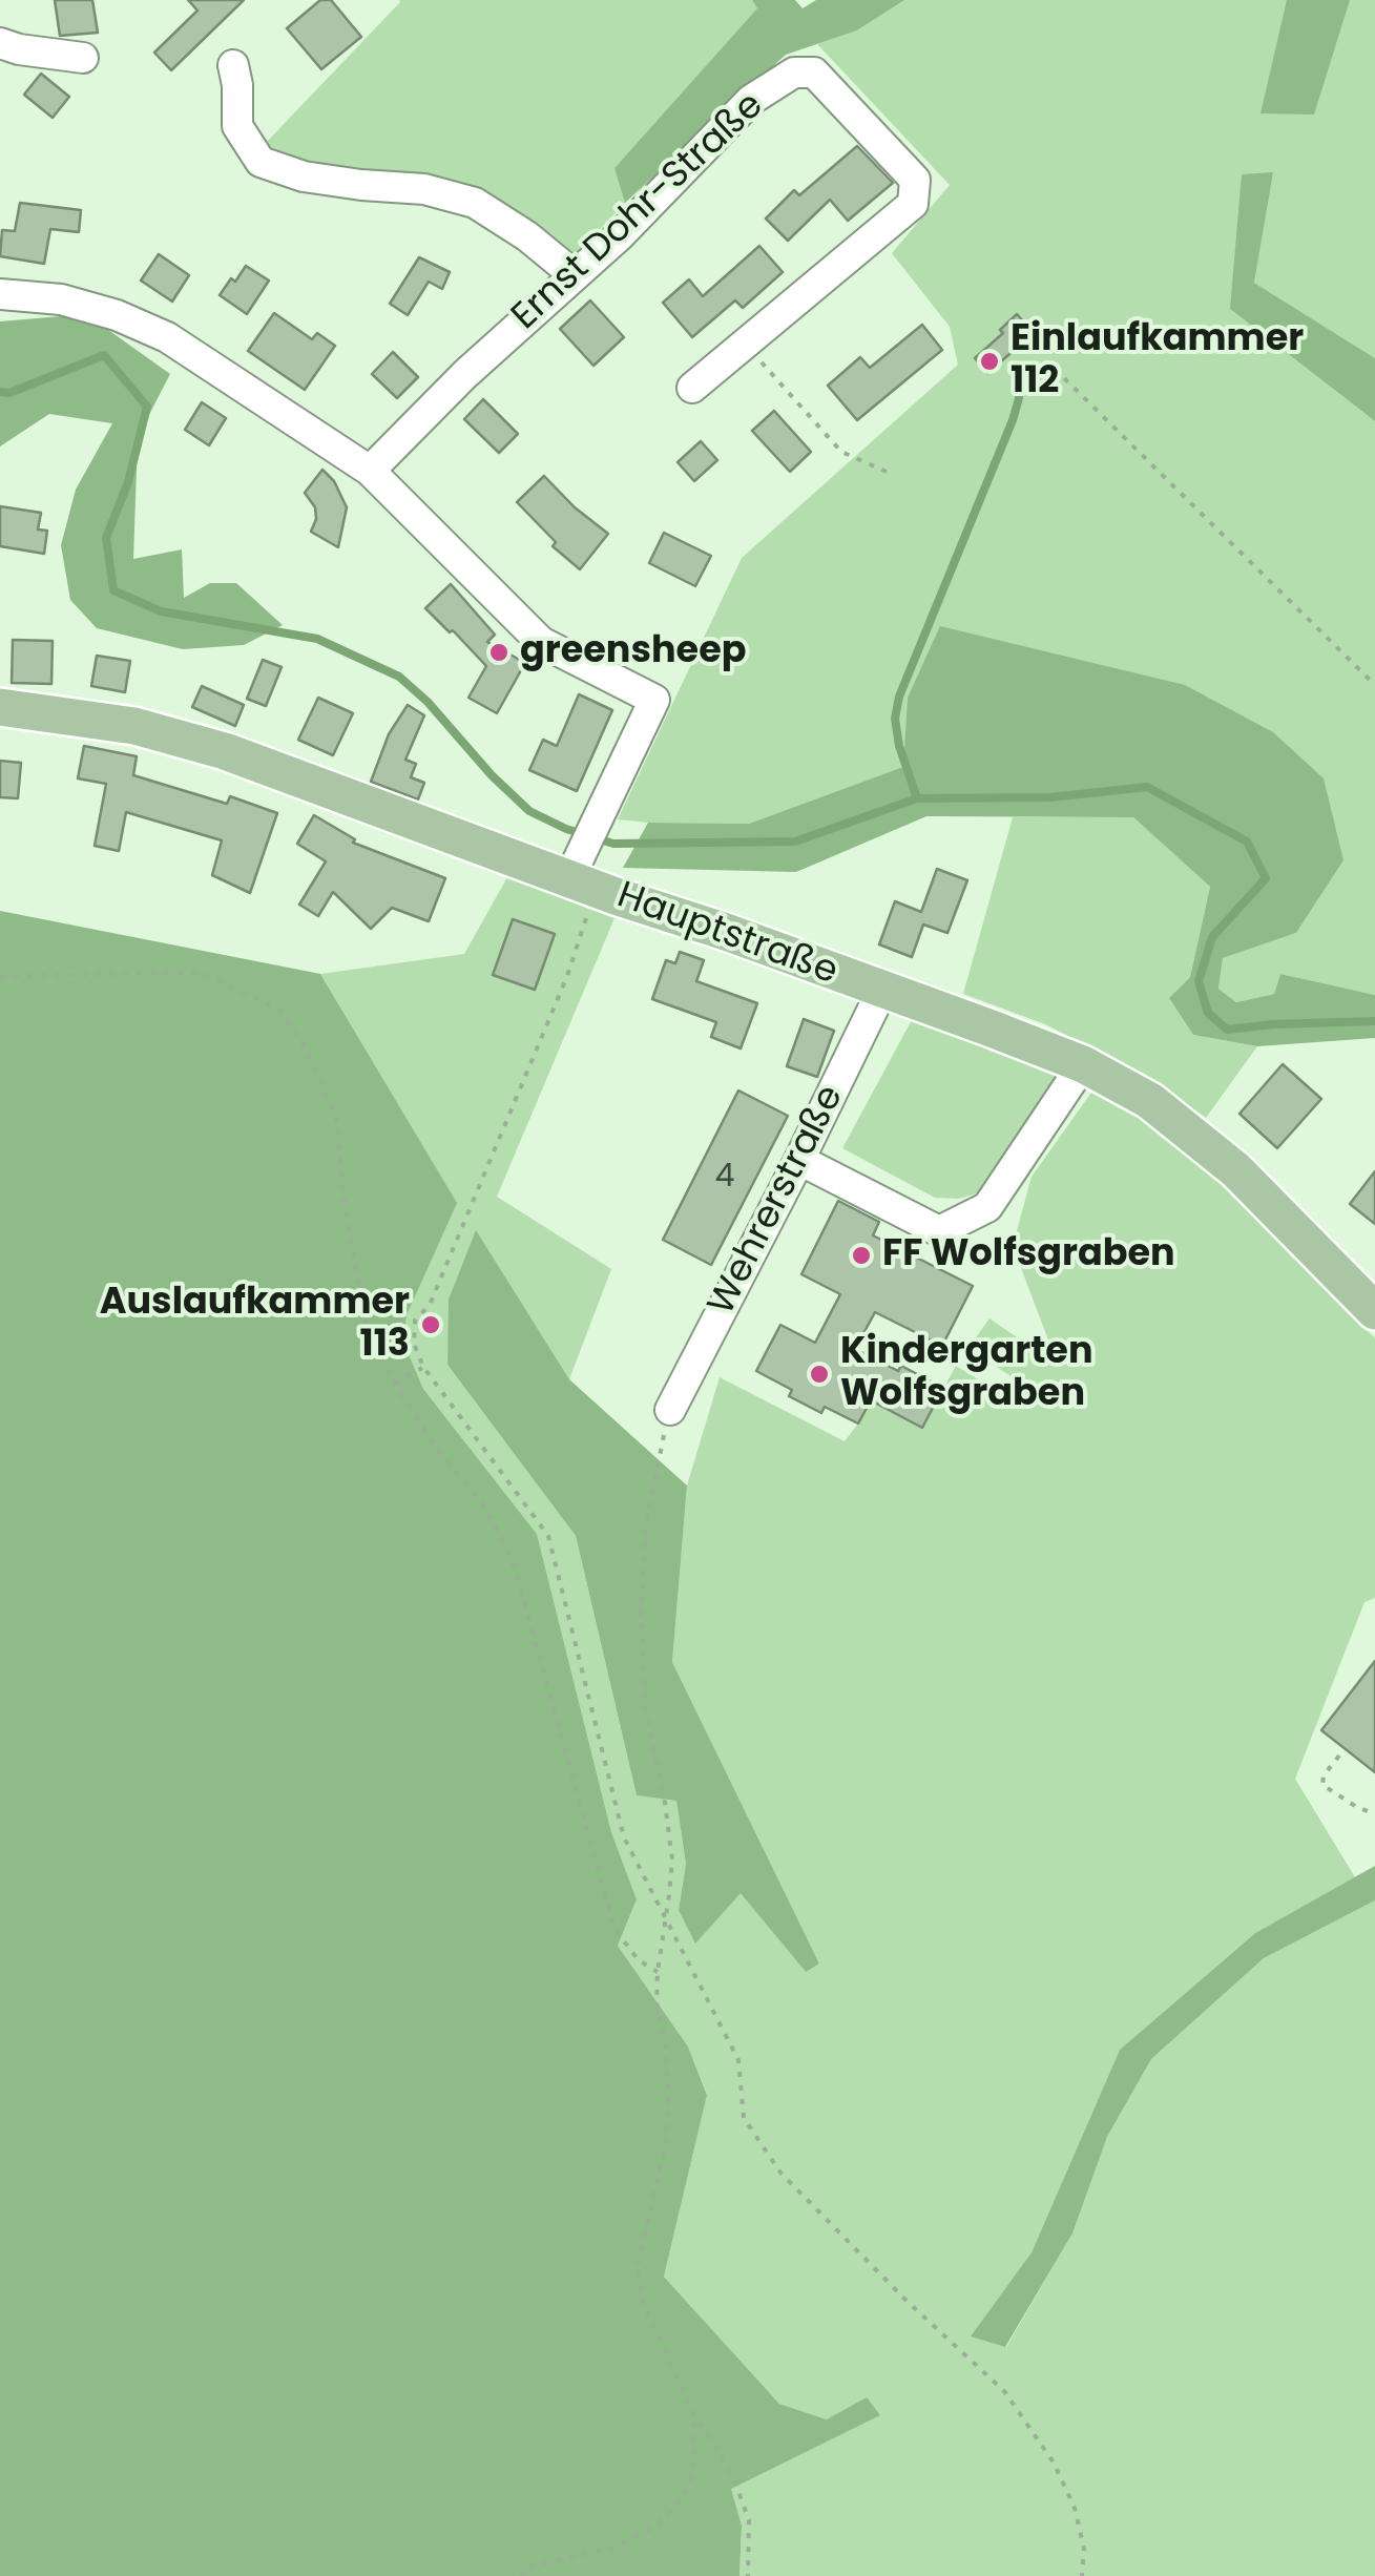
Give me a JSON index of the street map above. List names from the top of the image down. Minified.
{"streets":{"main road":["Hauptstraße"],"street":["Ernst Dohr-Straße","Wehrerstraße"]},"crossings":[["Hauptstraße","Wehrerstraße"]],"places":["Einlaufkammer 112","greensheep","FF Wolfsgraben","Auslaufkammer 113","Kindergarten Wolfsgraben"],"house_numbers":["4"]}
